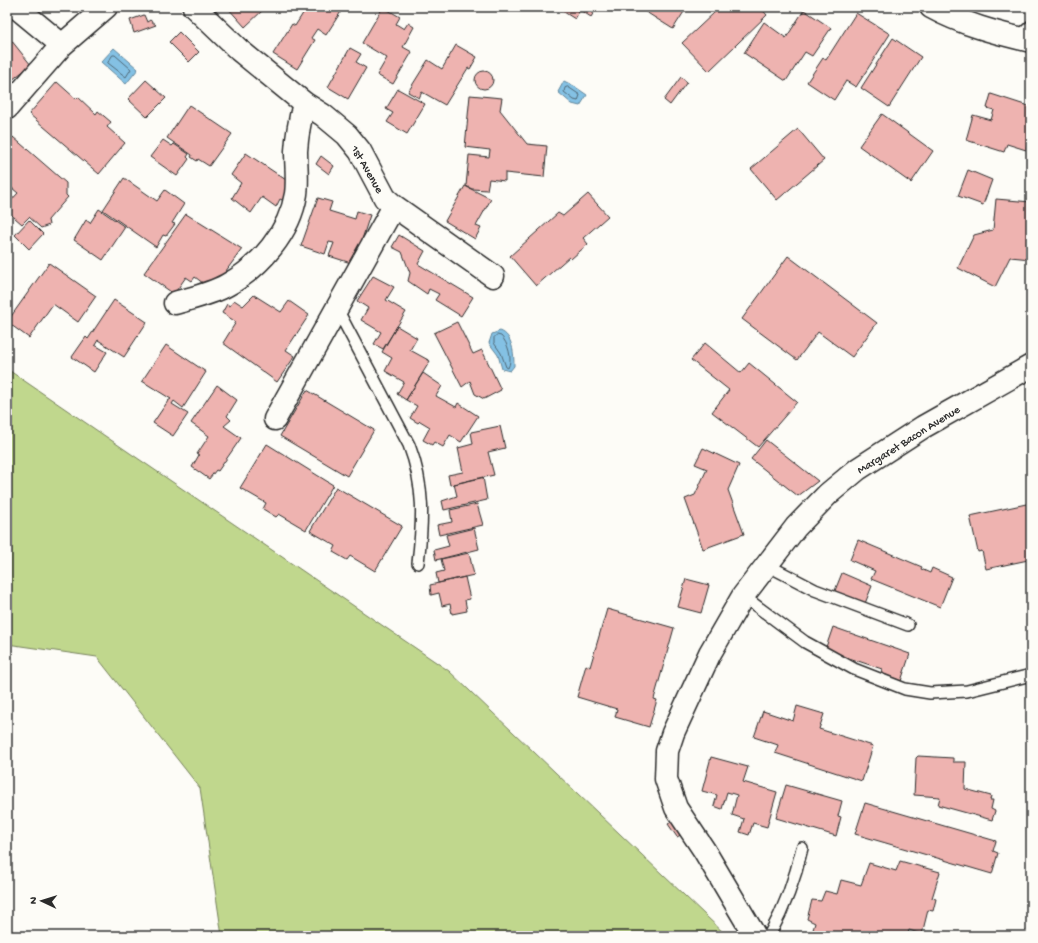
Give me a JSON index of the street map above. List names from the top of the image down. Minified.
{"streets":{"street":["1st Avenue","Margaret Bacon Avenue"]},"north":"left"}
